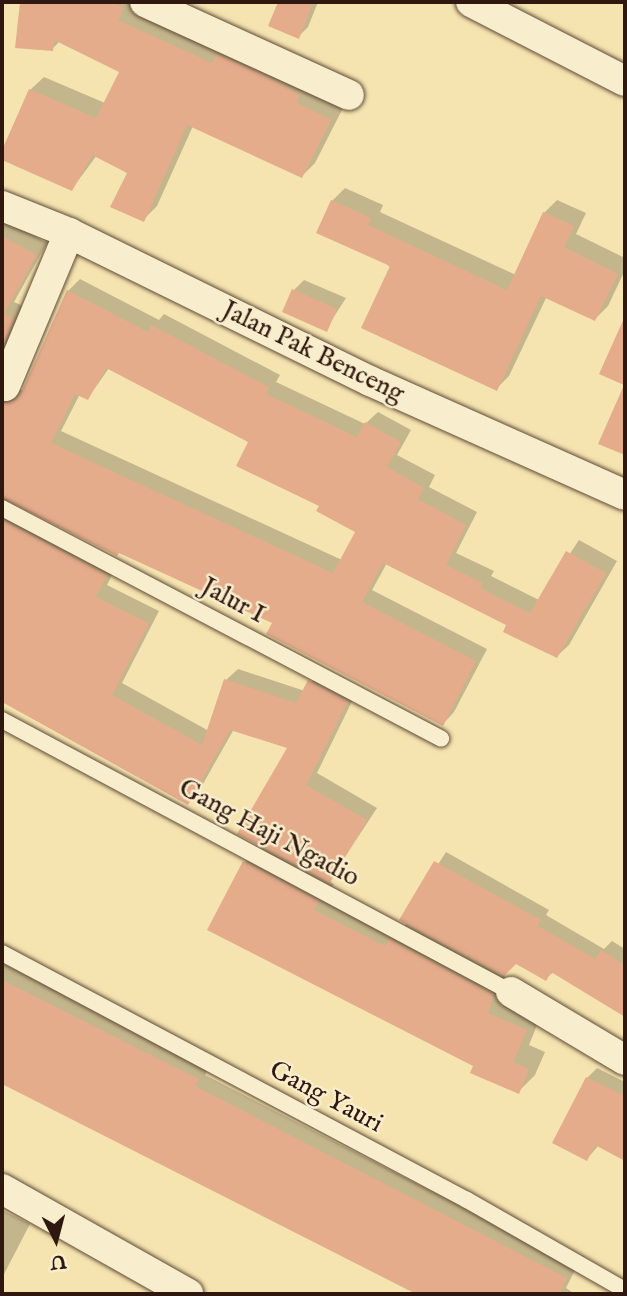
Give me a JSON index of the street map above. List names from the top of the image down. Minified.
{"streets":{"street":["Jalan Pak Benceng"],"lane":["Jalur I","Gang Haji Ngadio","Gang Yauri"]},"north":"bottom"}
